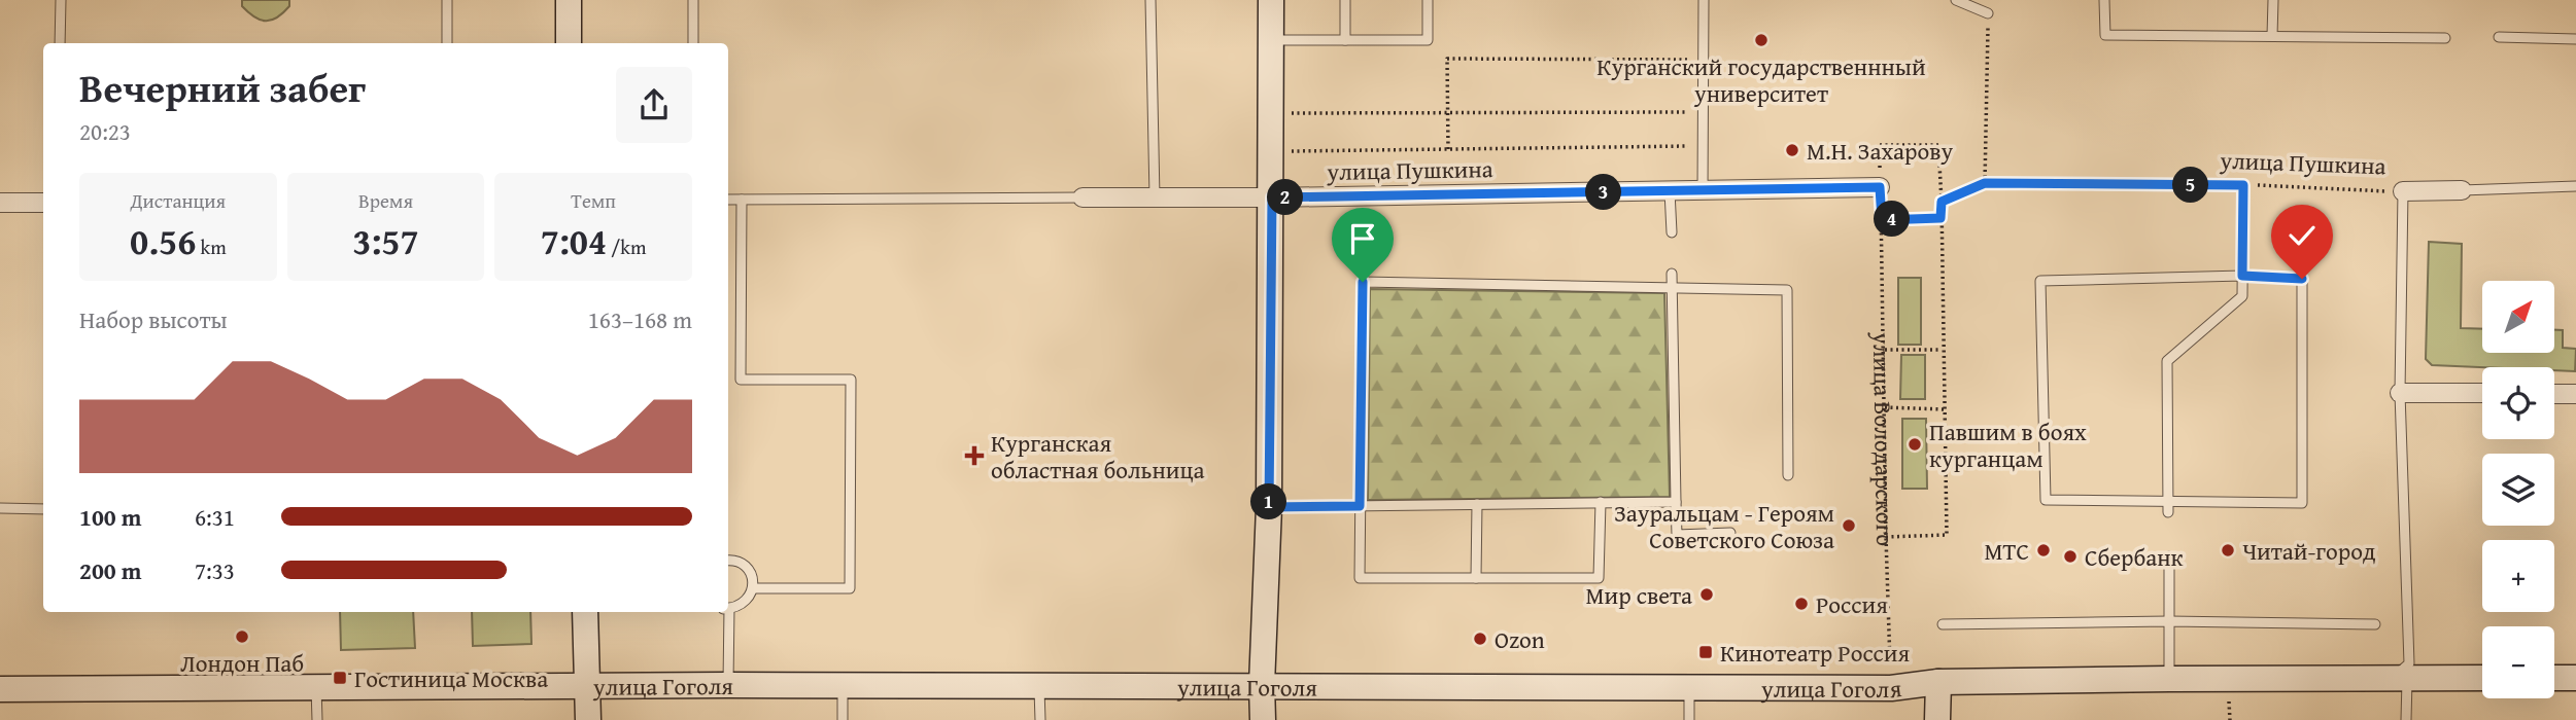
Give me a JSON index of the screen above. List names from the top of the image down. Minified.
{"streets":{"main road":["улица Гоголя"],"street":["улица Пушкина"],"path":["улица Володарского"]},"crossings":[["улица Пушкина","улица Володарского"],["улица Володарского","улица Гоголя"]],"places":{"other":["Курганский государственнный университет","М.Н. Захарову","Павшим в боях курганцам","Зауральцам - Героям Советского Союза","МТС","Читай-город","Сбербанк","Мир света","Россия","Лондон Паб","Ozon"],"health":["Курганская областная больница"],"transit":["Кинотеатр Россия","Гостиница Москва"]},"north":"top right","page":{"heading":["Вечерний забег","20:23"],"stats":[["Дистанция","0.56 km"],["Время","3:57"],["Темп","7:04 /km"]],"pins":["5","3","2","4","1"],"map_buttons":["+","−"],"chart":["Набор высоты","163–168 m"],"list":[{"name":"100 m","note":"6:31"},{"name":"200 m","note":"7:33"}]}}
